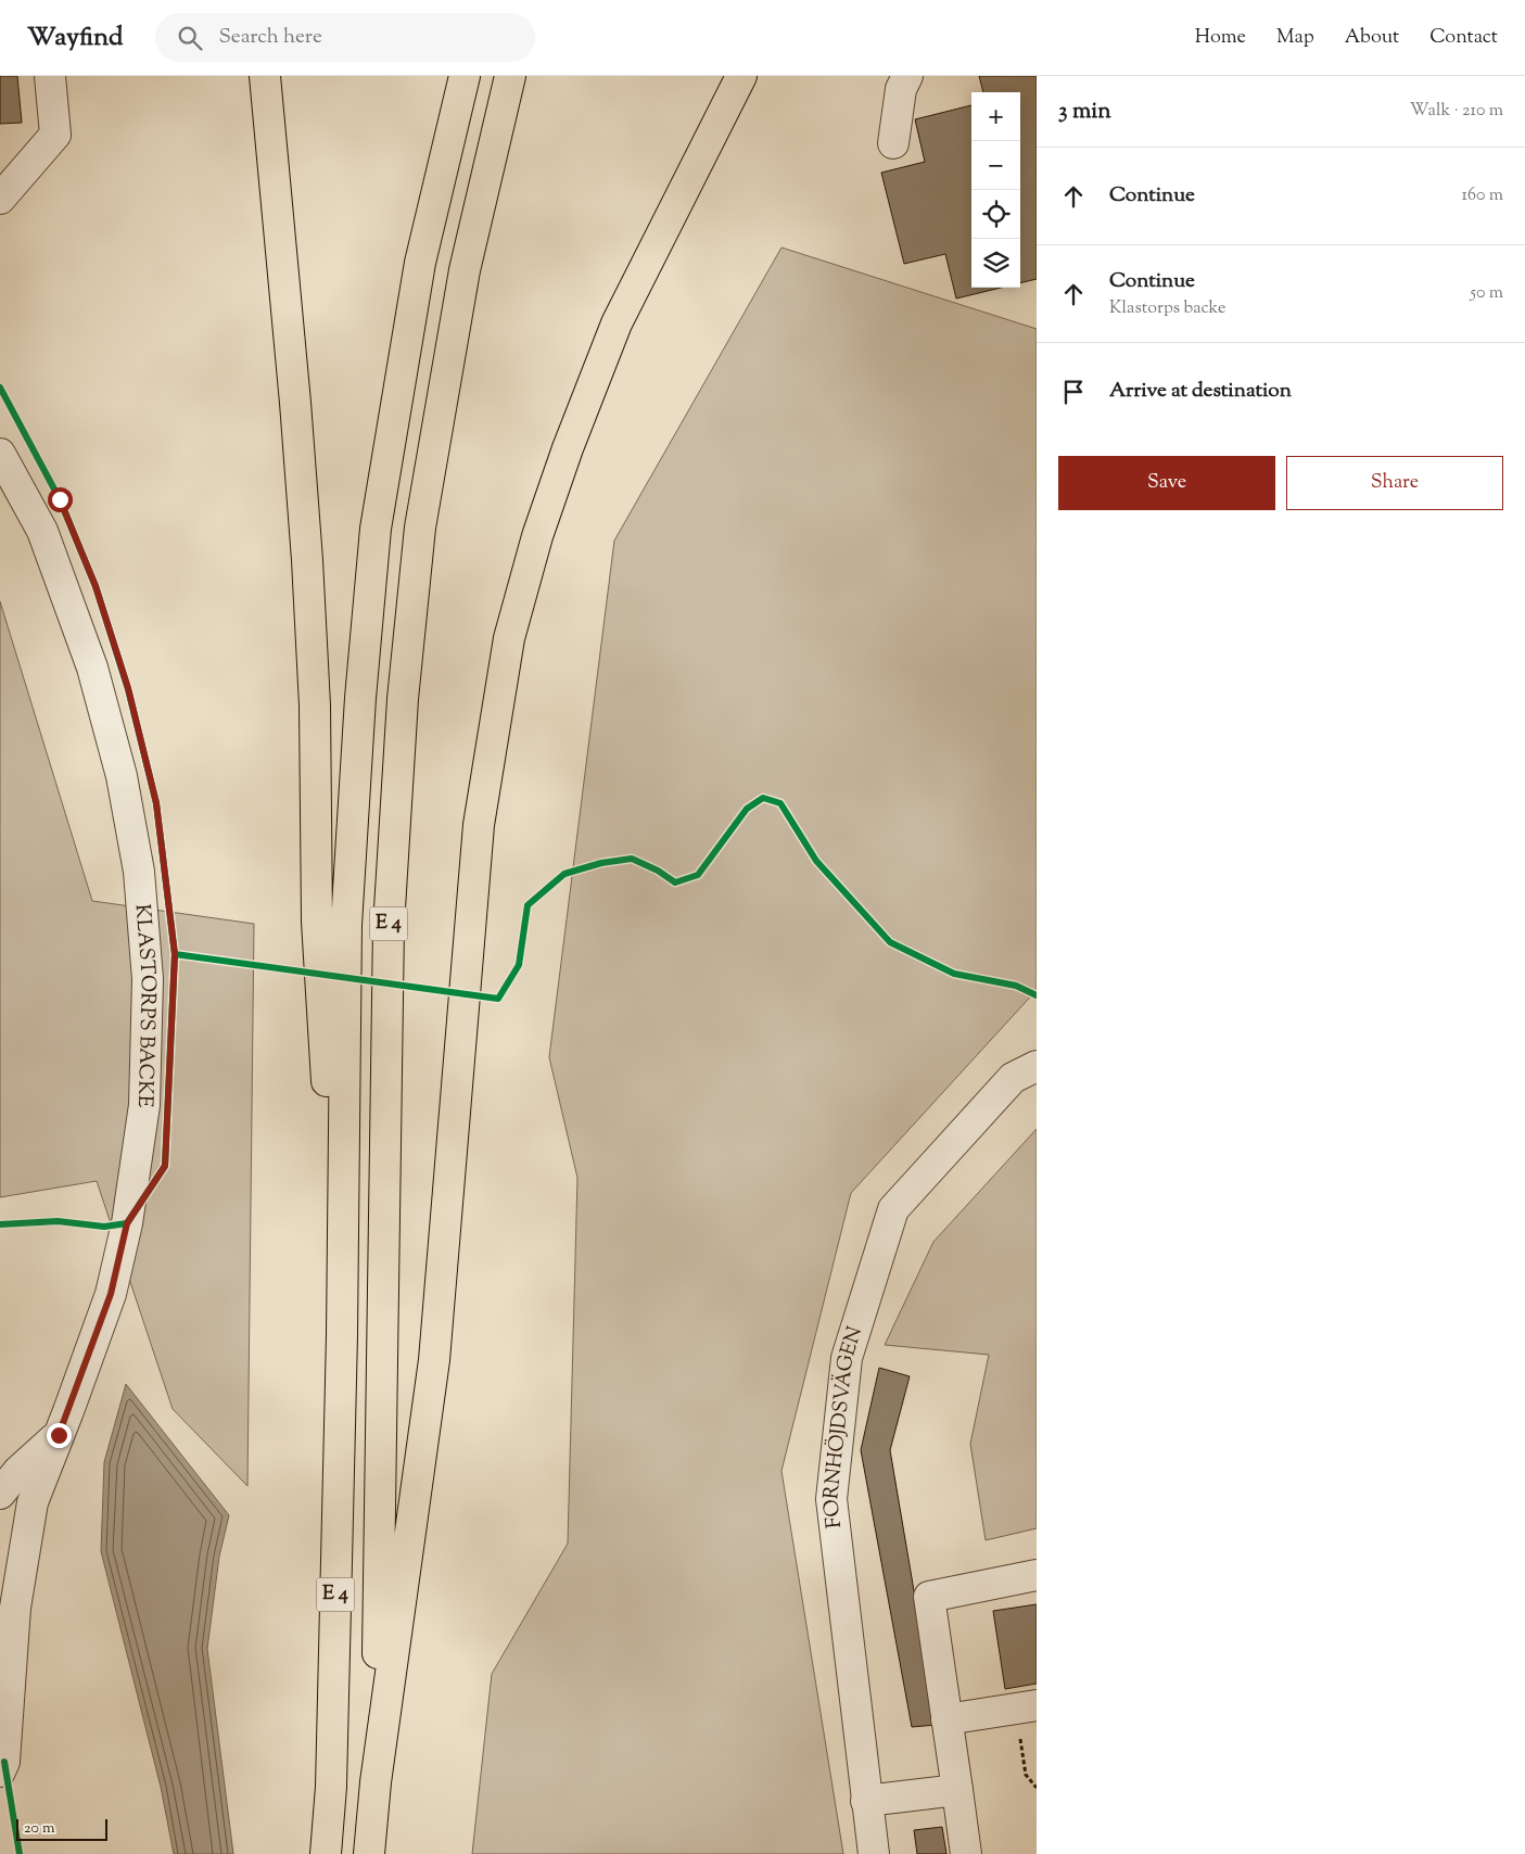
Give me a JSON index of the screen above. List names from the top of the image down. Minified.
{"streets":{"highway":["E 4"],"street":["KLASTORPS BACKE","FORNHÖJDSVÄGEN"]},"scale_bar":"20 m","page":{"header":"Wayfind","search":"Search here","nav":["Home","Map","About","Contact"],"heading":["3 min","Walk · 210 m"],"map_buttons":["+","−"],"list":[["Continue","160 m"],["Continue","Klastorps backe","50 m"],"Arrive at destination"],"buttons":["Save","Share"],"scale":"20 m"}}
